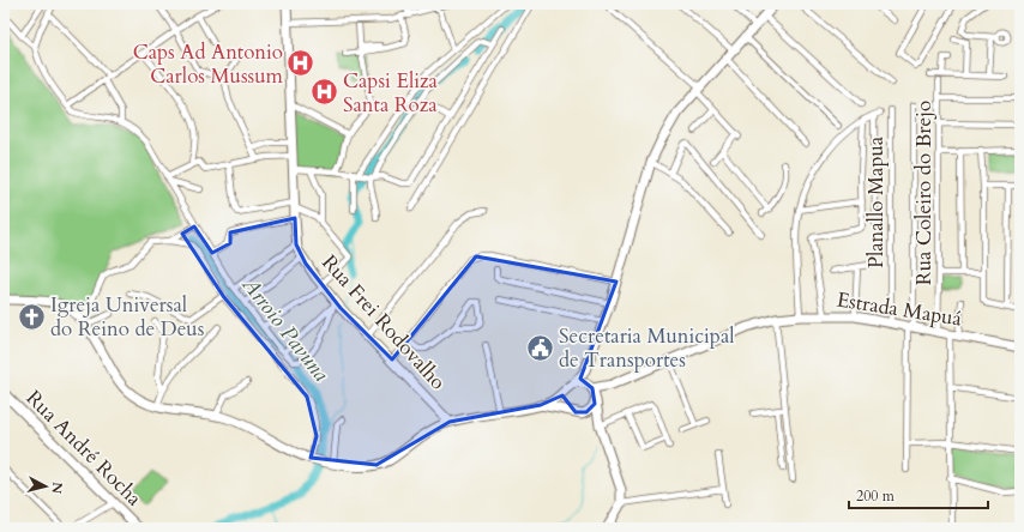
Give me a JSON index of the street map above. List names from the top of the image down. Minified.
{"streets":{"main road":["Estrada Mapuá","Rua Frei Rodovalho","Rua André Rocha"],"street":["Rua Coleiro do Brejo","Planallo Mapua"]},"crossings":[["Rua Coleiro do Brejo","Estrada Mapuá"],["Planallo Mapua","Estrada Mapuá"]],"water":["Arroio Pavuna"],"places":{"hospital":["Caps Ad Antonio Carlos Mussum","Capsi Eliza Santa Roza"],"church":["Igreja Universal do Reino de Deus"],"public building":["Secretaria Municipal de Transportes"]},"scale_bar":"200 m","north":"right"}
